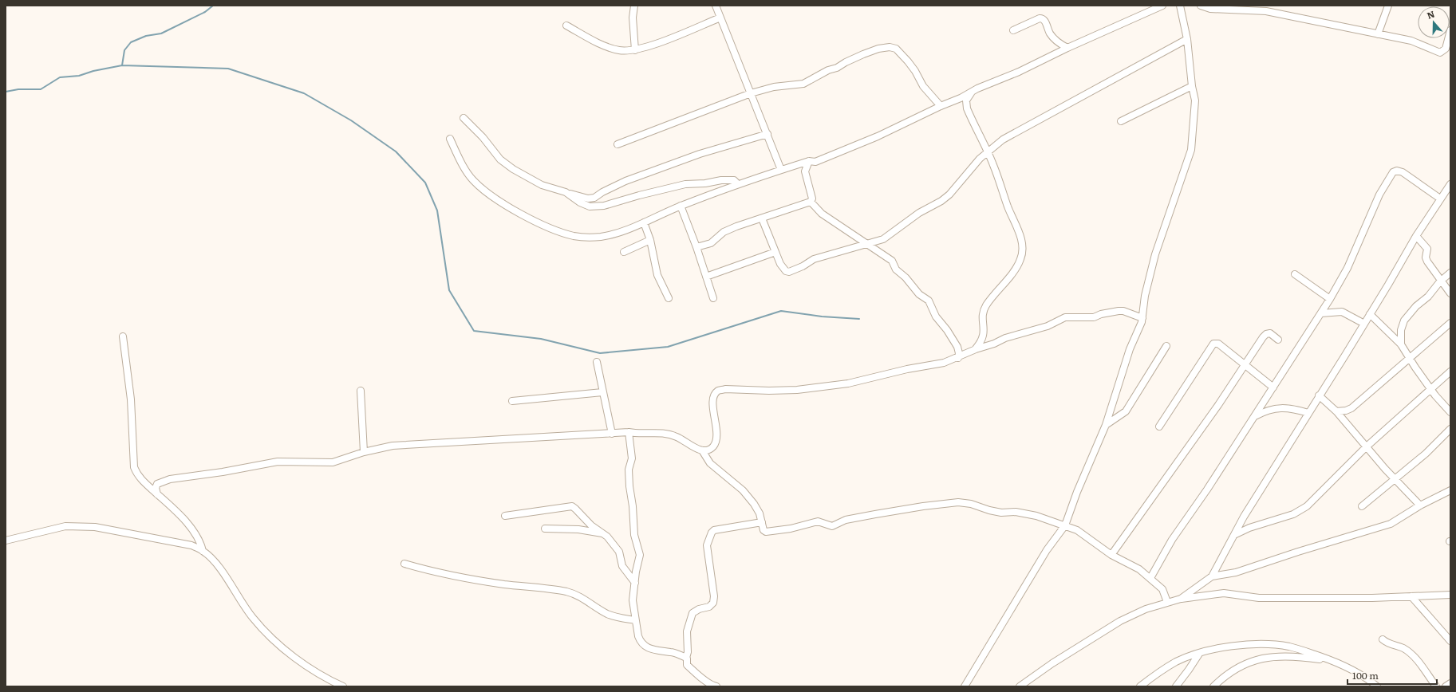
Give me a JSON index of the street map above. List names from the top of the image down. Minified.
{"scale_bar":"100 m","north":"top"}
